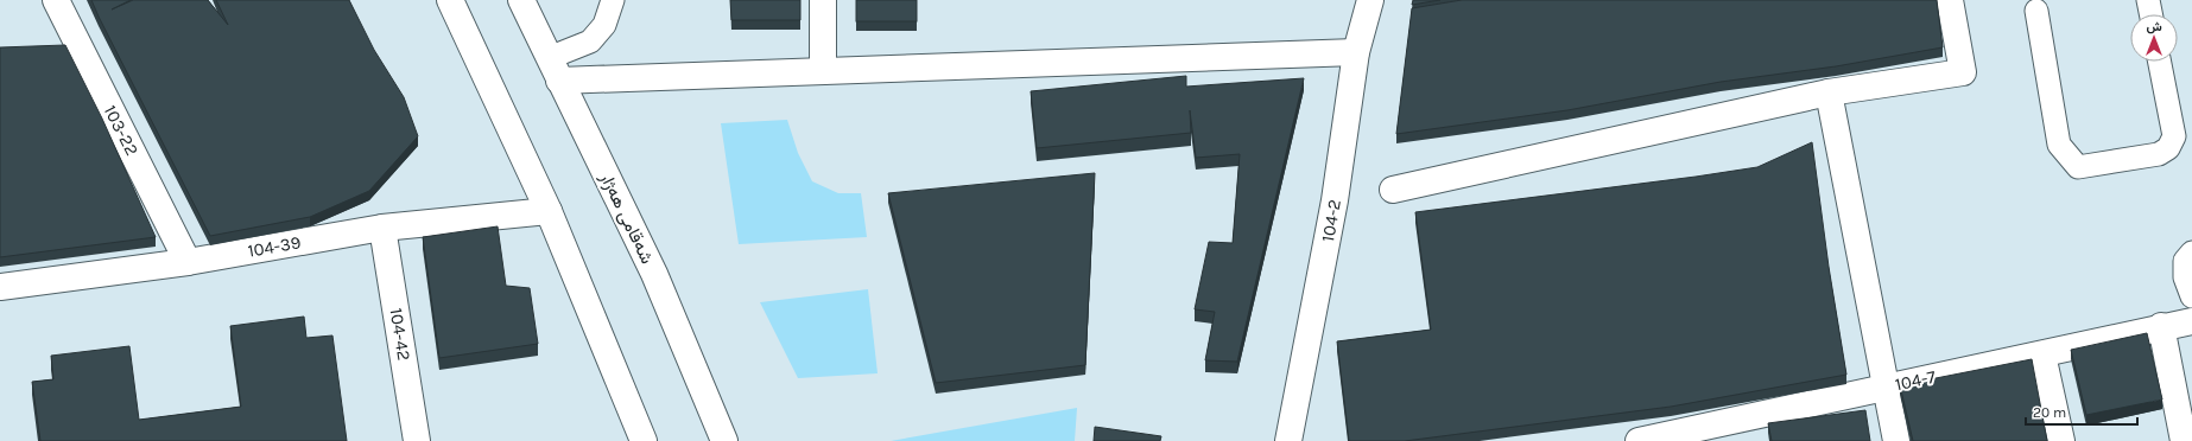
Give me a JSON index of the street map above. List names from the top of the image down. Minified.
{"streets":{"street":["103-22","شەقامی هەژار","104-2","104-39","104-42","104-7"]},"crossings":[["103-22","104-39"],["104-39","104-42"]],"scale_bar":"20 m","north":"top"}
